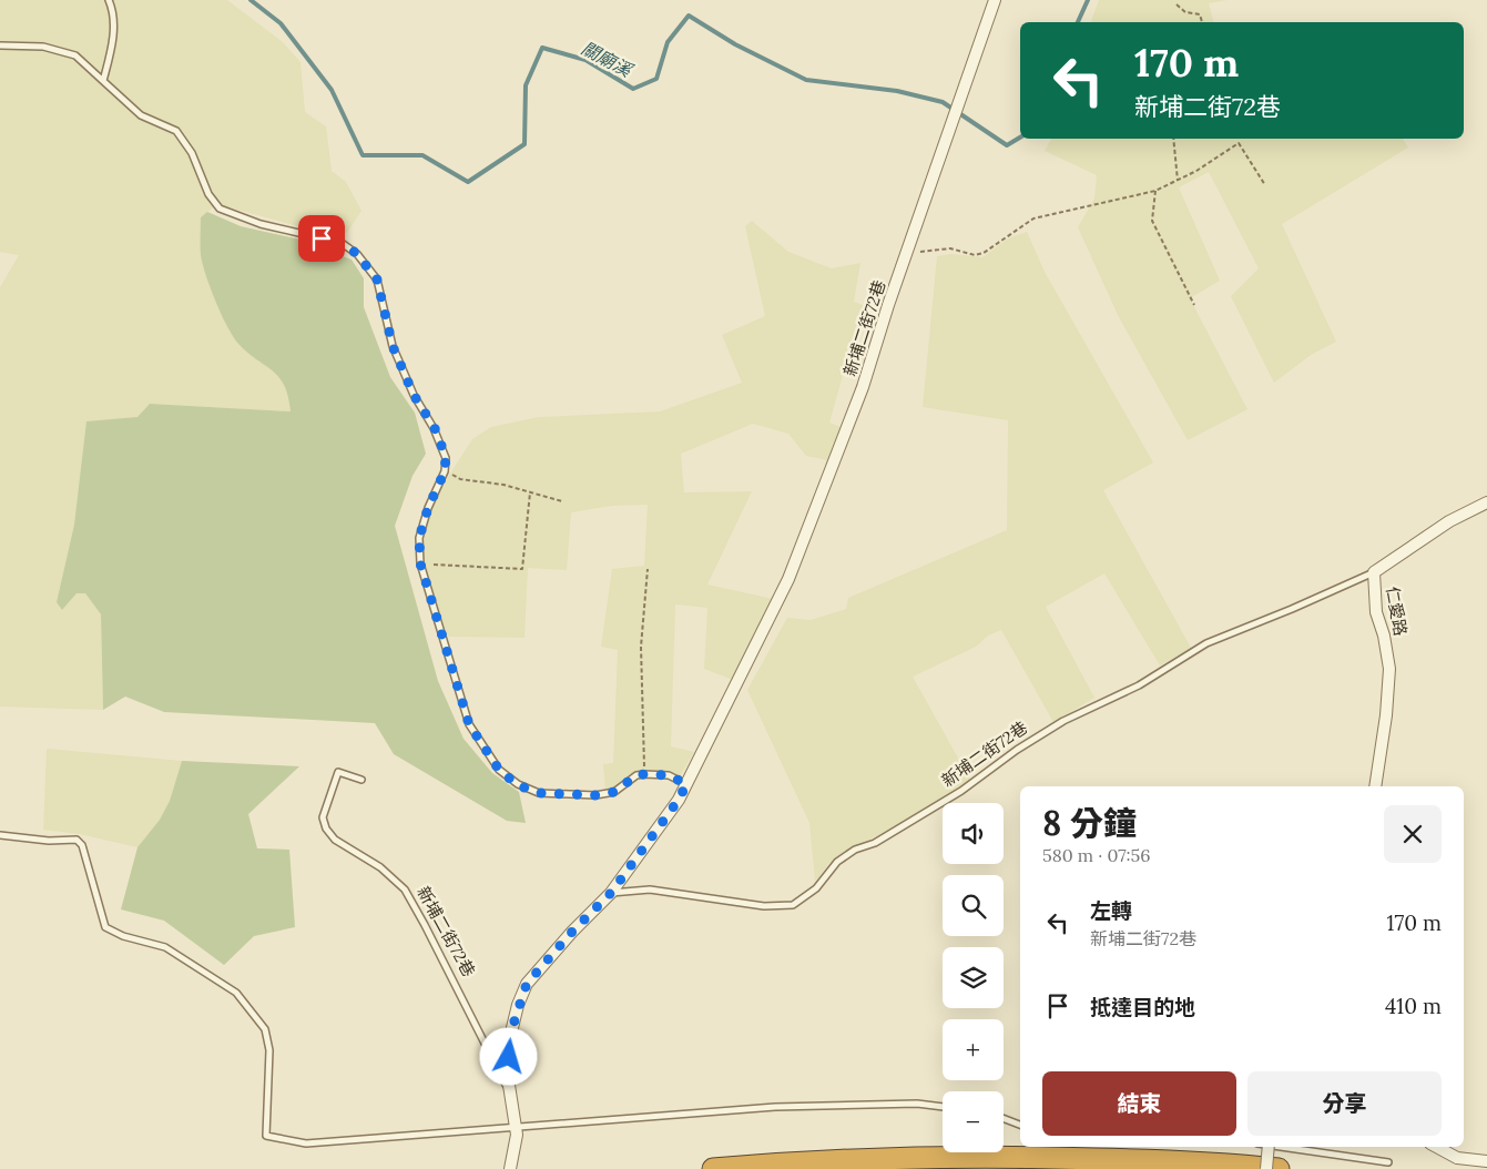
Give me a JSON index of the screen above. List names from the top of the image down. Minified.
{"streets":{"street":["新埔二街72巷","仁愛路"]},"crossings":[["新埔二街72巷","仁愛路"]],"water":["關廟溪"],"page":{"turn":["170 m","新埔二街72巷"],"heading":["8 分鐘","580 m · 07:56"],"map_buttons":["+","−"],"list":[{"name":"左轉","note":"新埔二街72巷","value":"170 m"},{"name":"抵達目的地","value":"410 m"}],"buttons":["結束","分享"]}}
